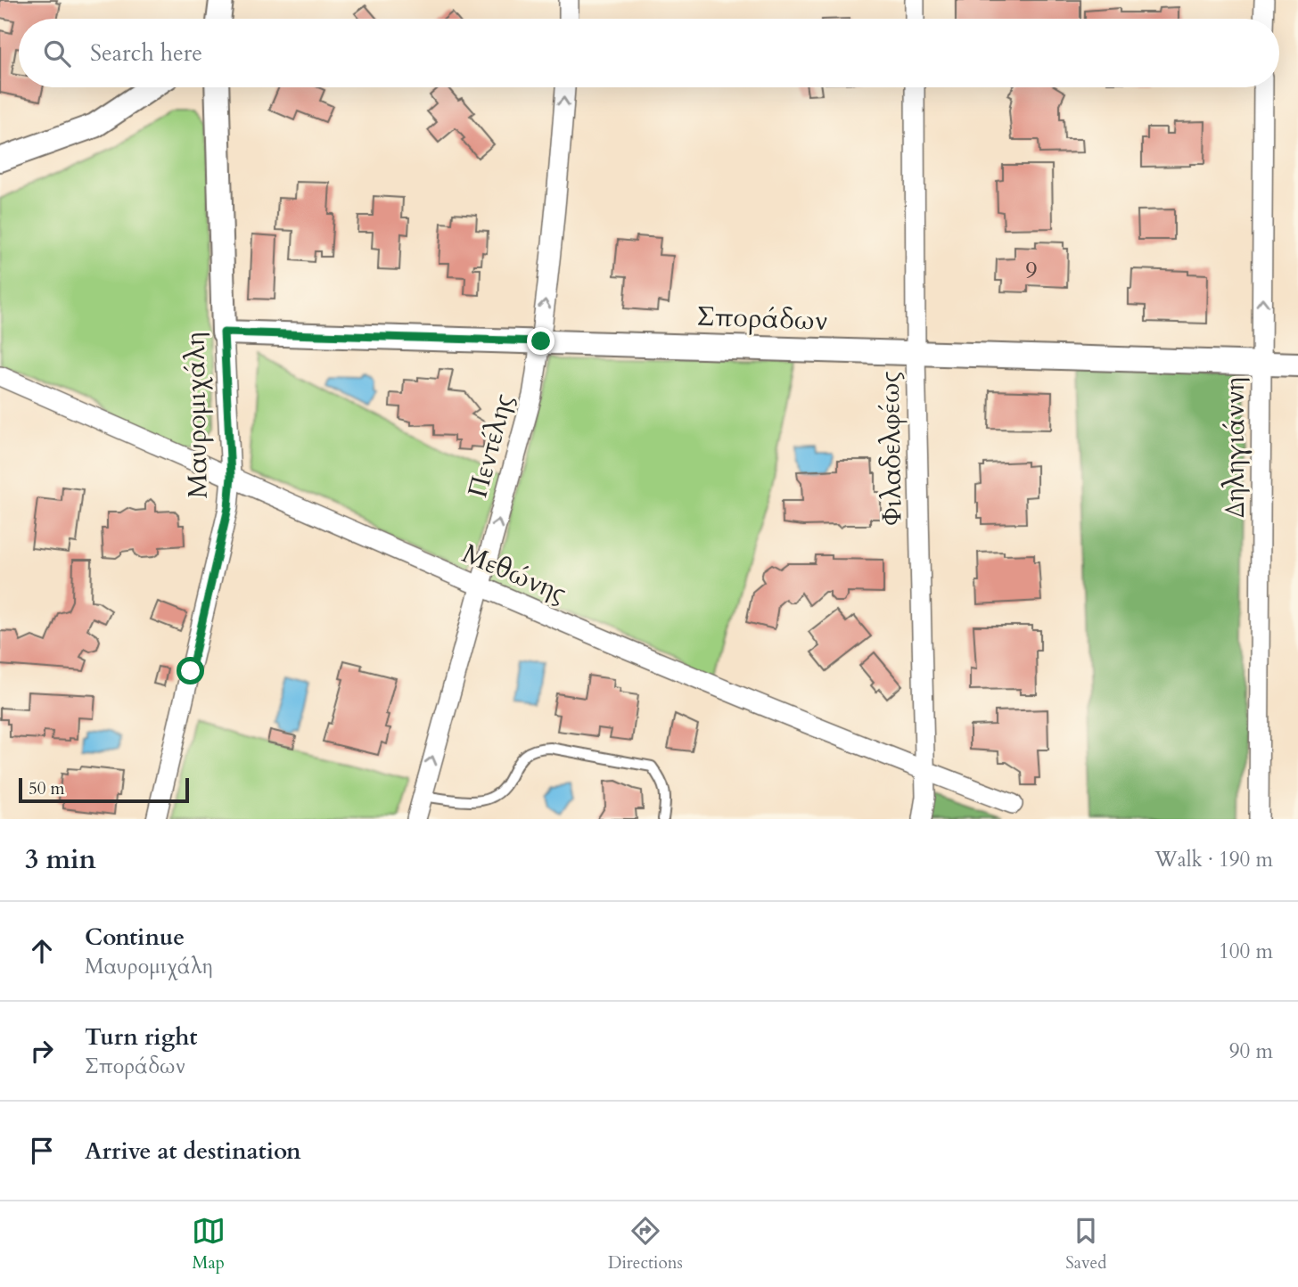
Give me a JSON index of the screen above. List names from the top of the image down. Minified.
{"streets":{"street":["Σποράδων","Μαυρομιχάλη","Πεντέλης","Δηληγιάννη","Φιλαδελφέως","Μεθώνης"]},"crossings":[["Σποράδων","Μαυρομιχάλη"],["Σποράδων","Πεντέλης"],["Σποράδων","Δηληγιάννη"],["Σποράδων","Φιλαδελφέως"],["Μαυρομιχάλη","Μεθώνης"],["Πεντέλης","Μεθώνης"],["Φιλαδελφέως","Μεθώνης"]],"one_way":["Πεντέλης","Δηληγιάννη"],"house_numbers":["9"],"scale_bar":"50 m","page":{"search":"Search here","scale":"50 m","heading":["3 min","Walk · 190 m"],"list":[["Continue","Μαυρομιχάλη","100 m"],["Turn right","Σποράδων","90 m"],"Arrive at destination"],"nav":["Map","Directions","Saved"]}}
